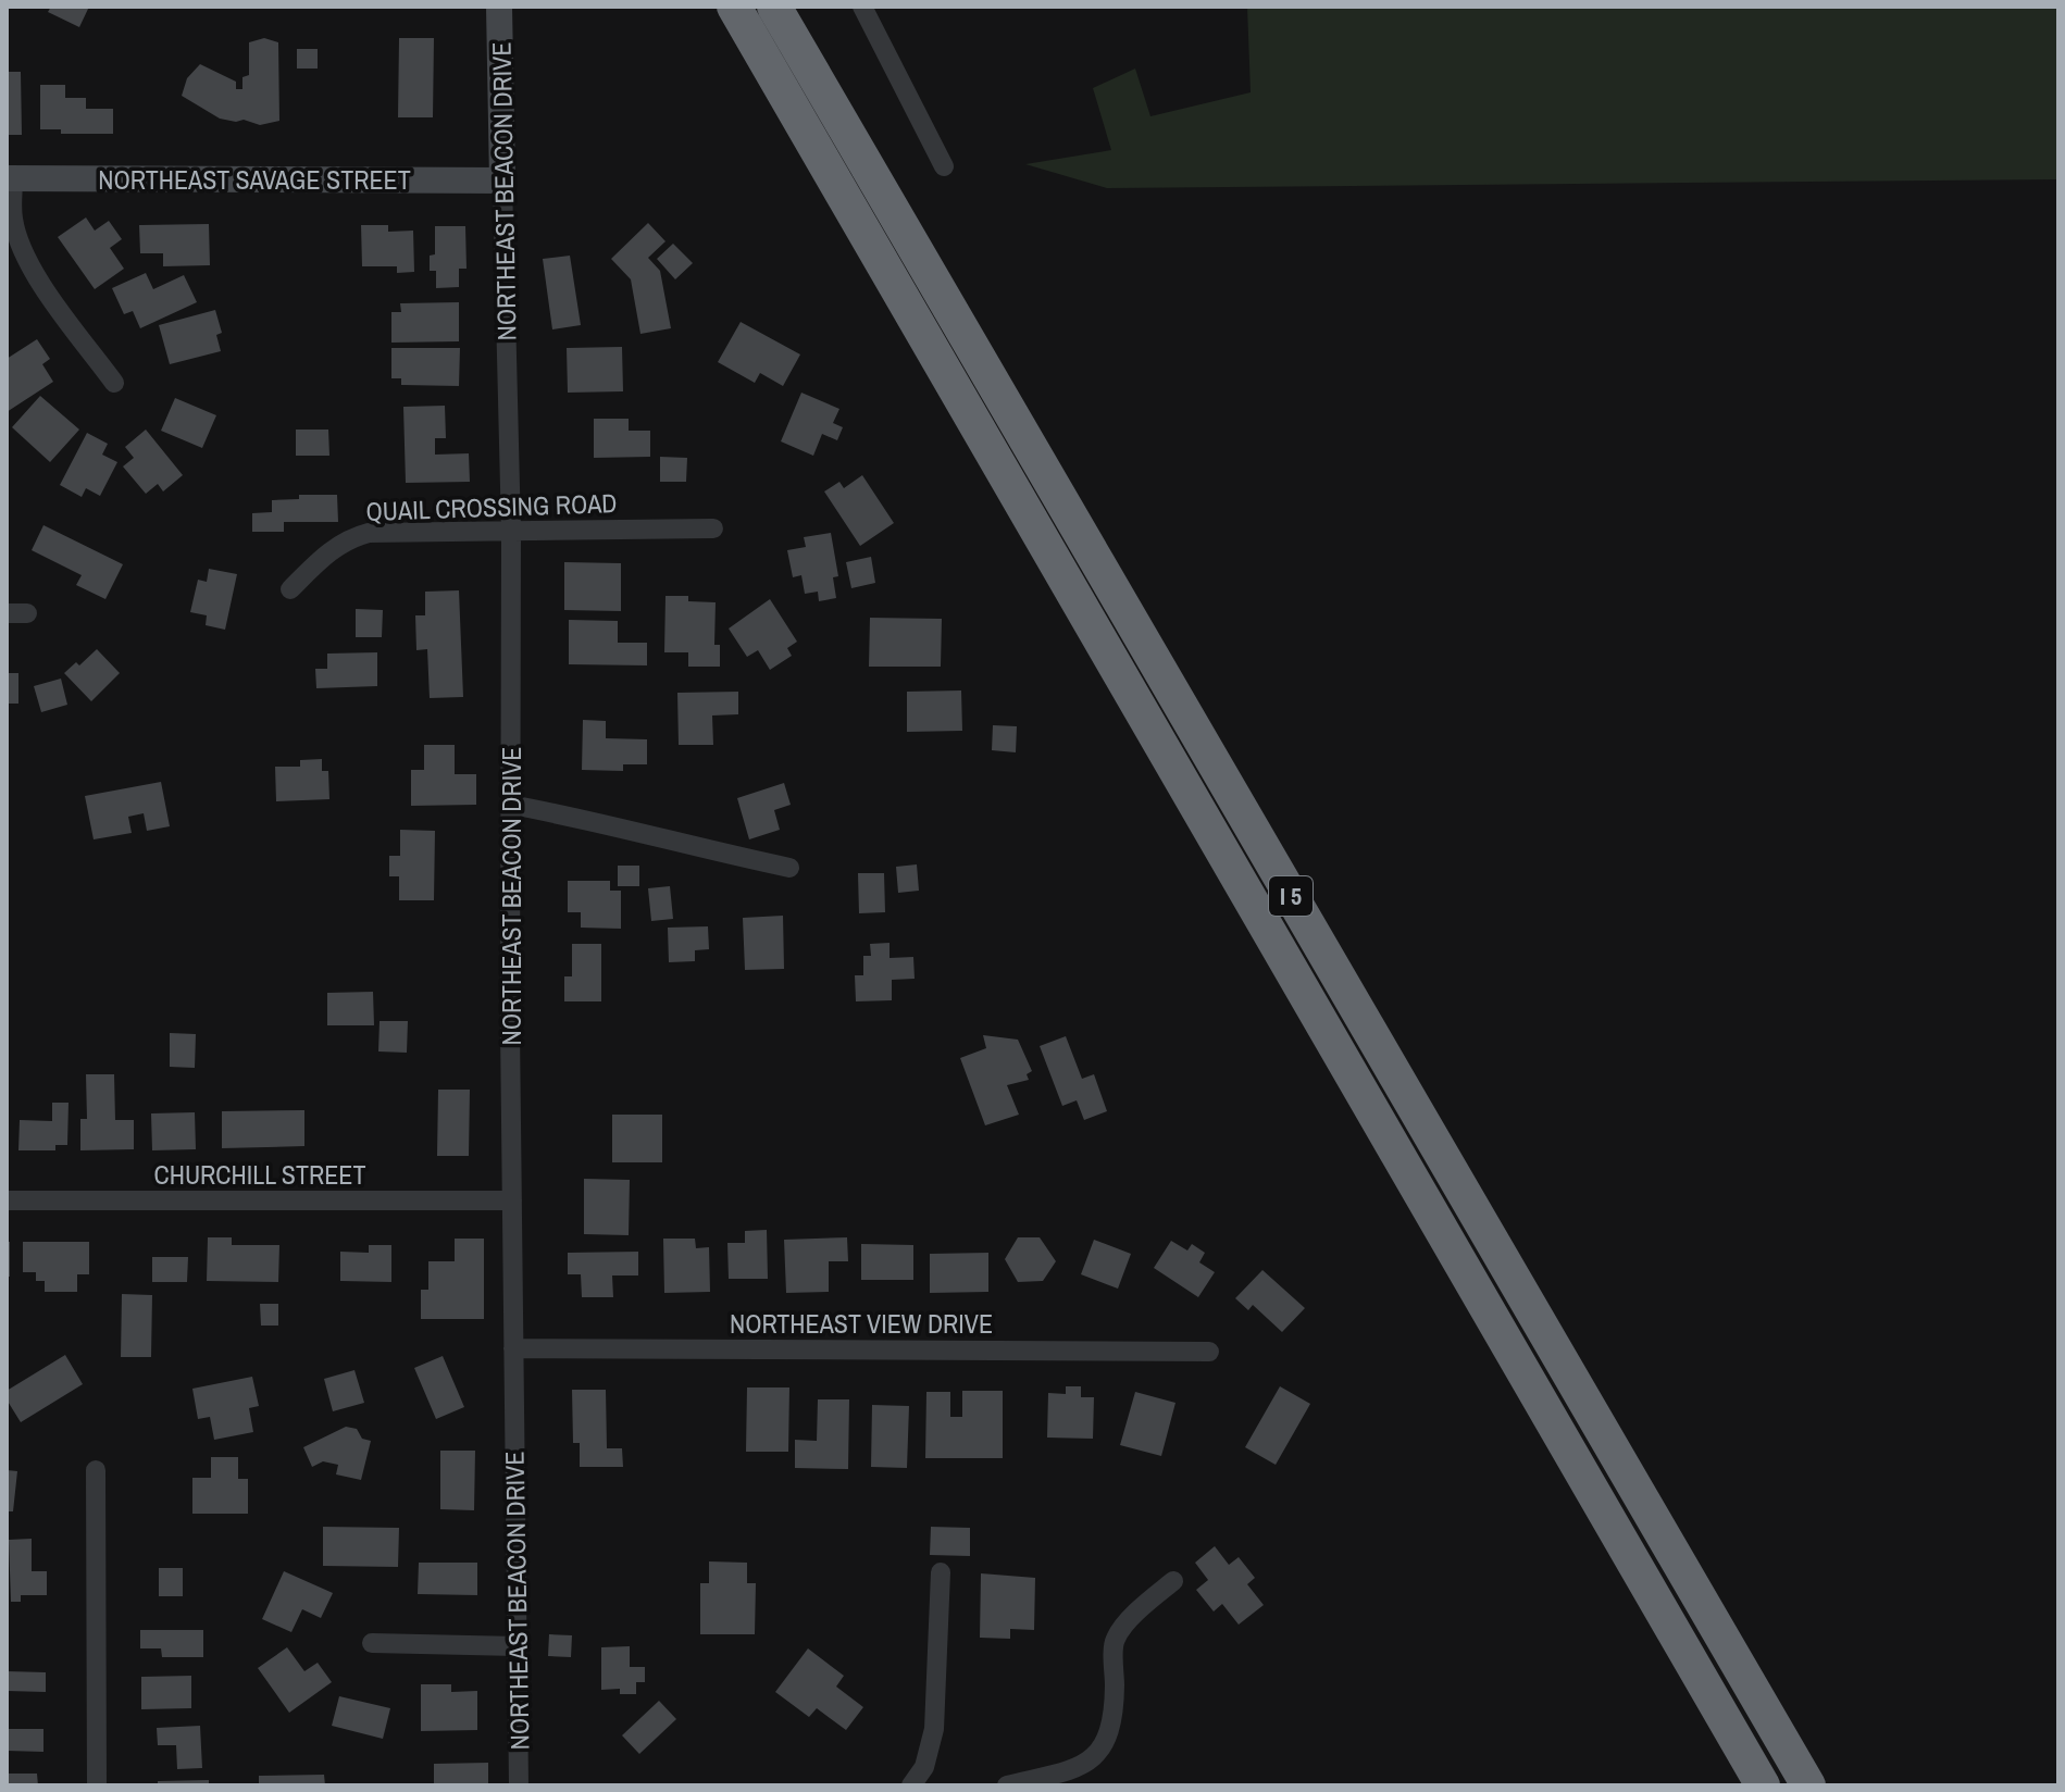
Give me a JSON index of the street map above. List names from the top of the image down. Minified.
{"streets":{"highway":["I 5"],"street":["NORTHEAST SAVAGE STREET","NORTHEAST BEACON DRIVE","QUAIL CROSSING ROAD","CHURCHILL STREET","NORTHEAST VIEW DRIVE"]},"crossings":[["NORTHEAST SAVAGE STREET","NORTHEAST BEACON DRIVE"],["NORTHEAST BEACON DRIVE","QUAIL CROSSING ROAD"],["NORTHEAST BEACON DRIVE","CHURCHILL STREET"],["NORTHEAST BEACON DRIVE","NORTHEAST VIEW DRIVE"]]}
